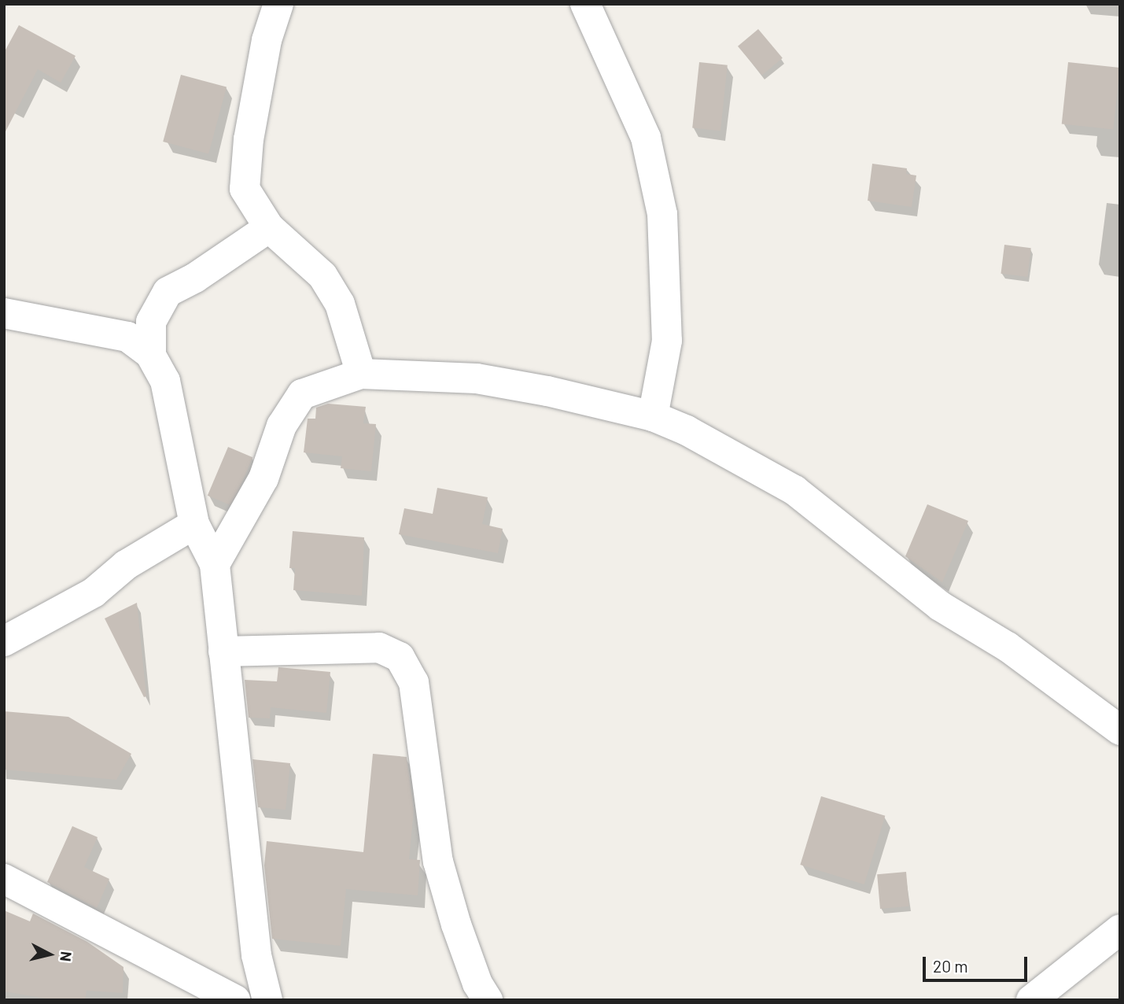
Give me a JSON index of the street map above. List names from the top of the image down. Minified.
{"scale_bar":"20 m","north":"right"}
